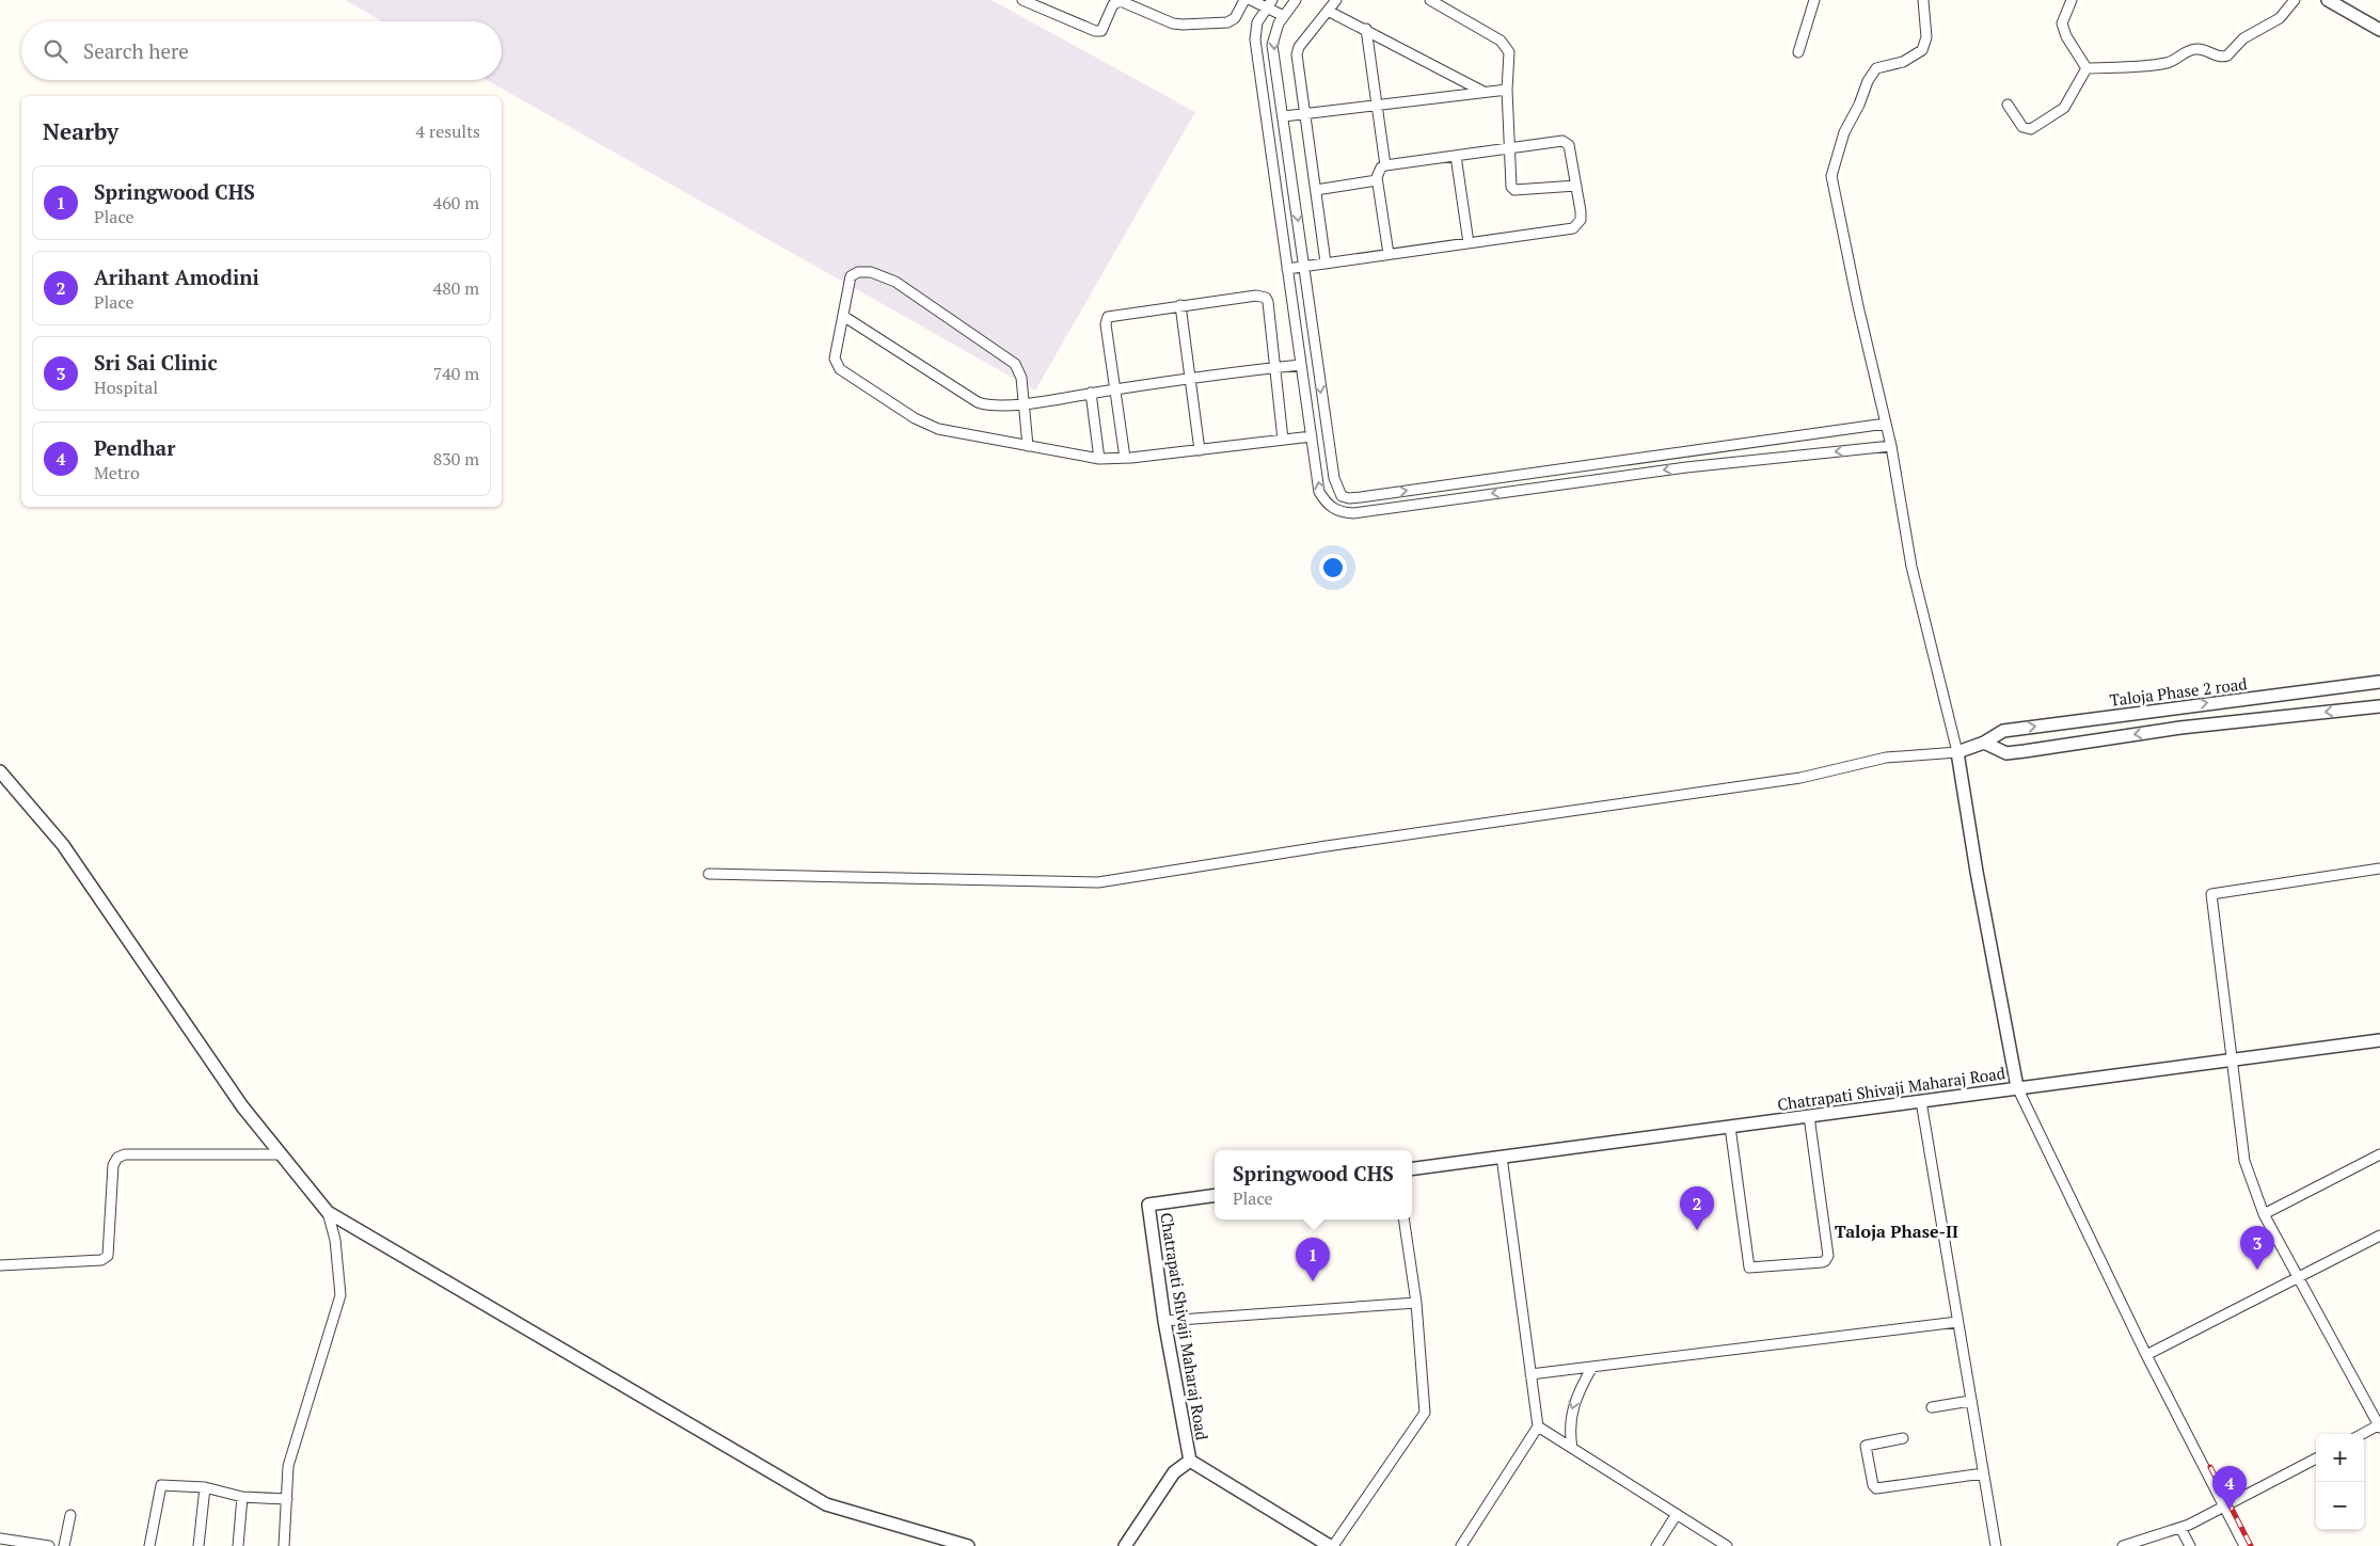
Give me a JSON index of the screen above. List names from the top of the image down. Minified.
{"streets":{"street":["Taloja Phase 2 road","Chatrapati Shivaji Maharaj Road"]},"districts":["Taloja Phase-II"],"page":{"search":"Search here","heading":["Nearby","4 results"],"list":[{"mark":"1","name":"Springwood CHS","note":"Place","value":"460 m"},{"mark":"2","name":"Arihant Amodini","note":"Place","value":"480 m"},{"mark":"3","name":"Sri Sai Clinic","note":"Hospital","value":"740 m"},{"mark":"4","name":"Pendhar","note":"Metro","value":"830 m"}],"popup":["Springwood CHS","Place"],"pins":["2","3","1","4"],"map_buttons":["+","−"]}}
